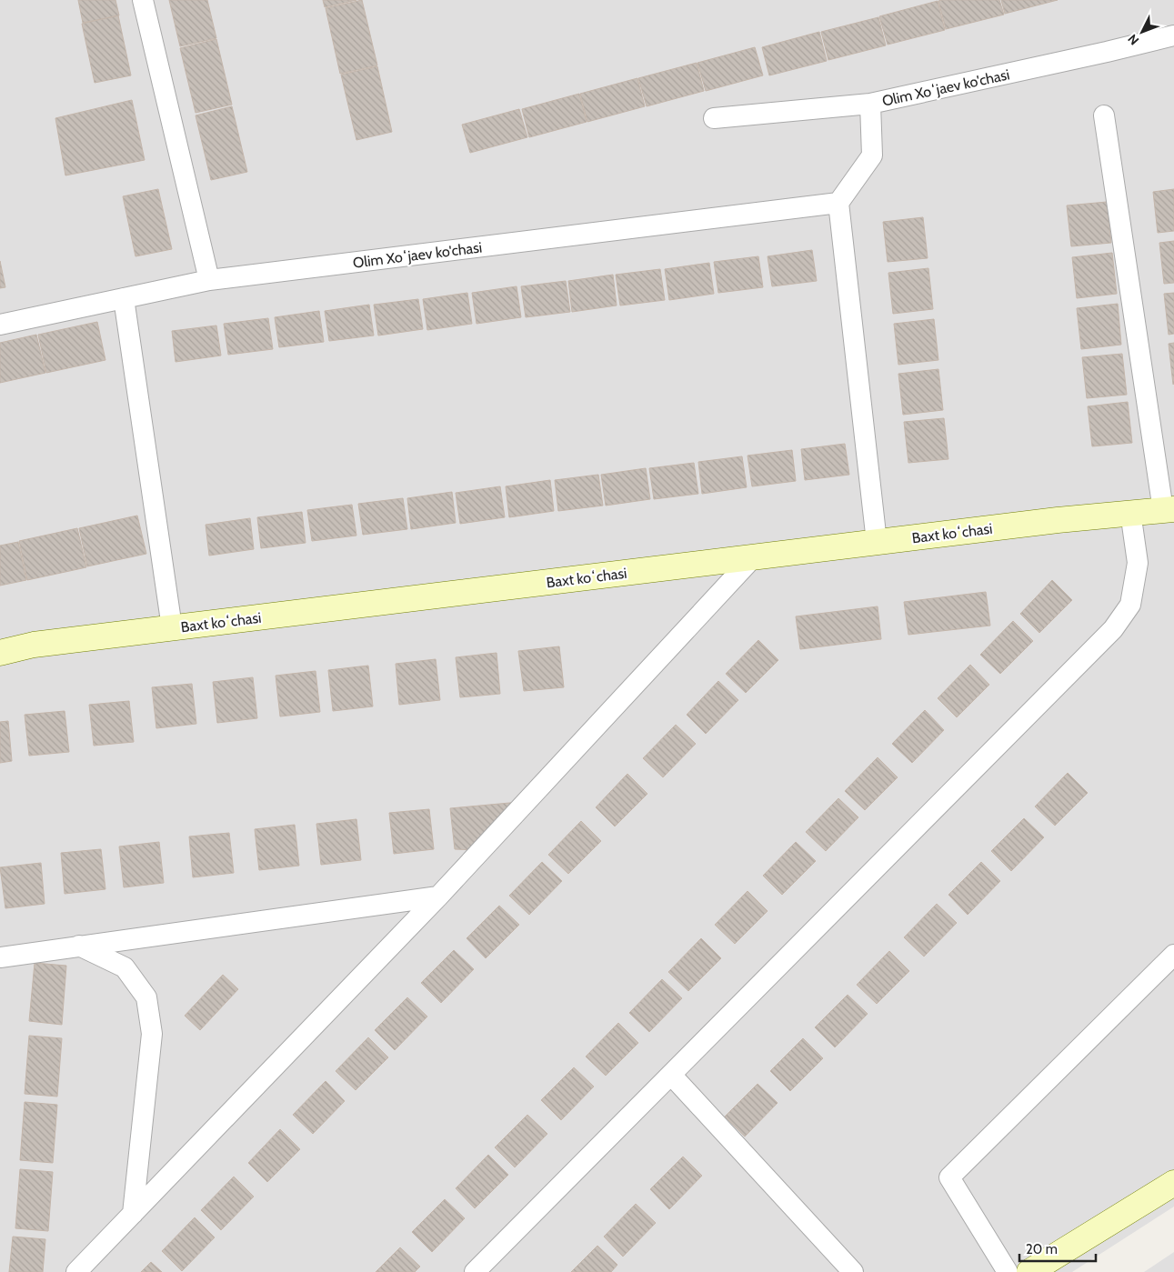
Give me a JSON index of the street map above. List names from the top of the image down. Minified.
{"streets":{"main road":["Baxt koʻchasi"],"street":["Olim Xoʻjaev ko'chasi"]},"scale_bar":"20 m","north":"bottom left"}
